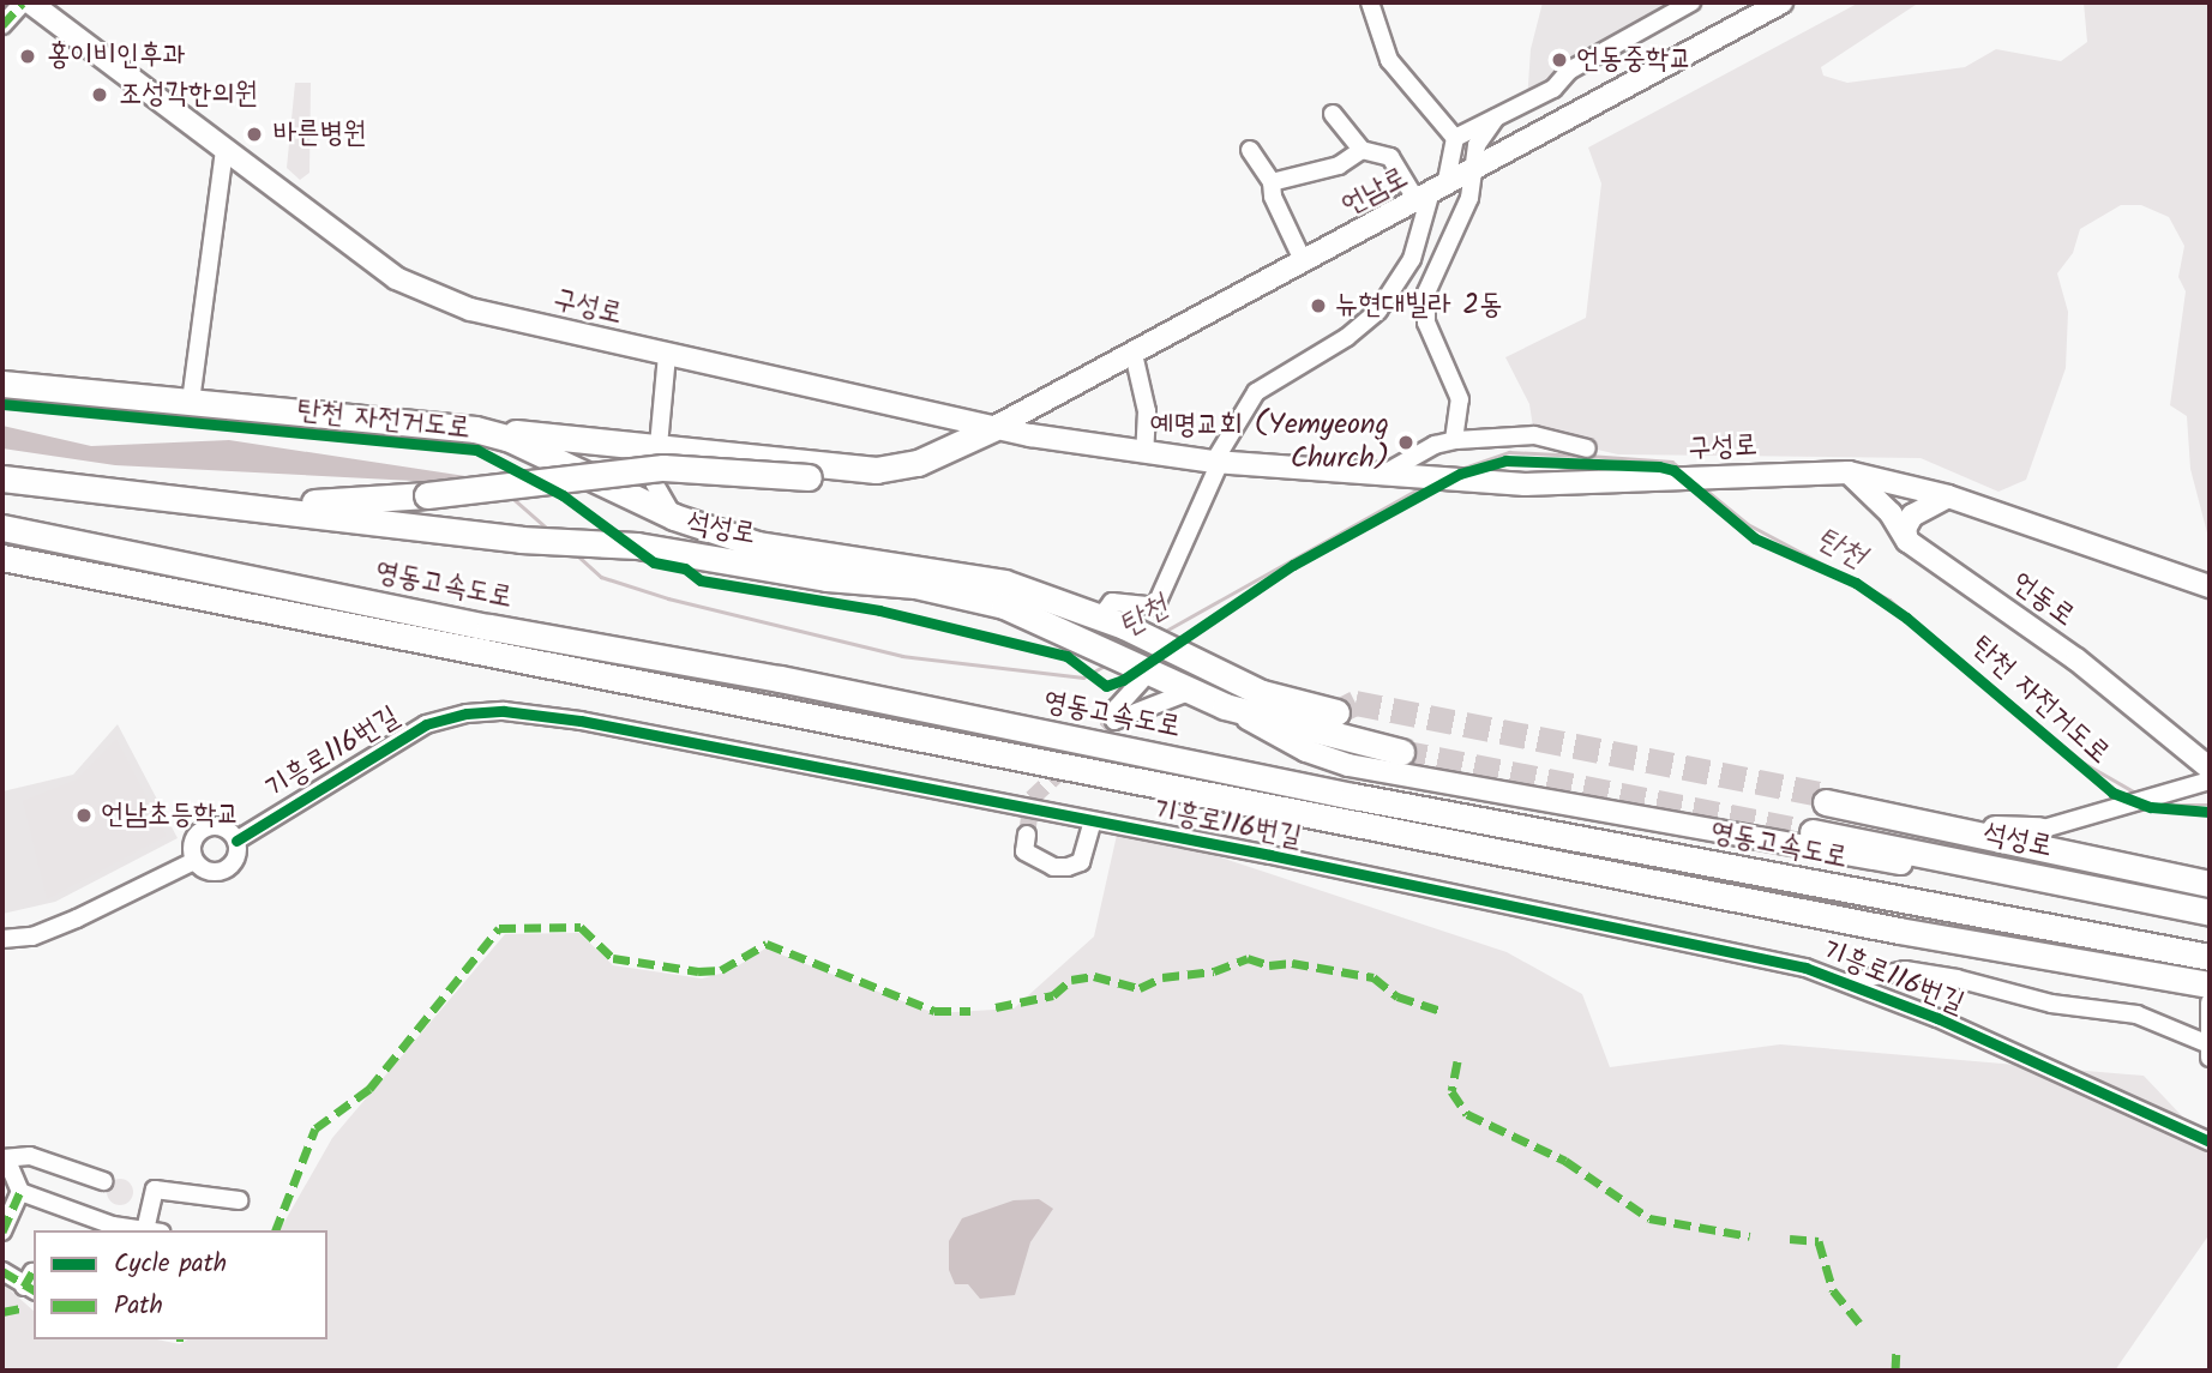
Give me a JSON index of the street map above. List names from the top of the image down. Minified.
{"streets":{"highway":["석성로","영동고속도로"],"main road":["언남로","구성로","언동로"],"street":["기흥로116번길"],"cycle path":["탄천 자전거도로"]},"crossings":[["언남로","구성로"],["구성로","언동로"]],"water":["탄천"],"places":["홍이비인후과","언동중학교","조성각한의원","바른병원","뉴현대빌라 2동","예명교회 (Yemyeong Church)","언남초등학교"],"legend":["Cycle path","Path"]}
